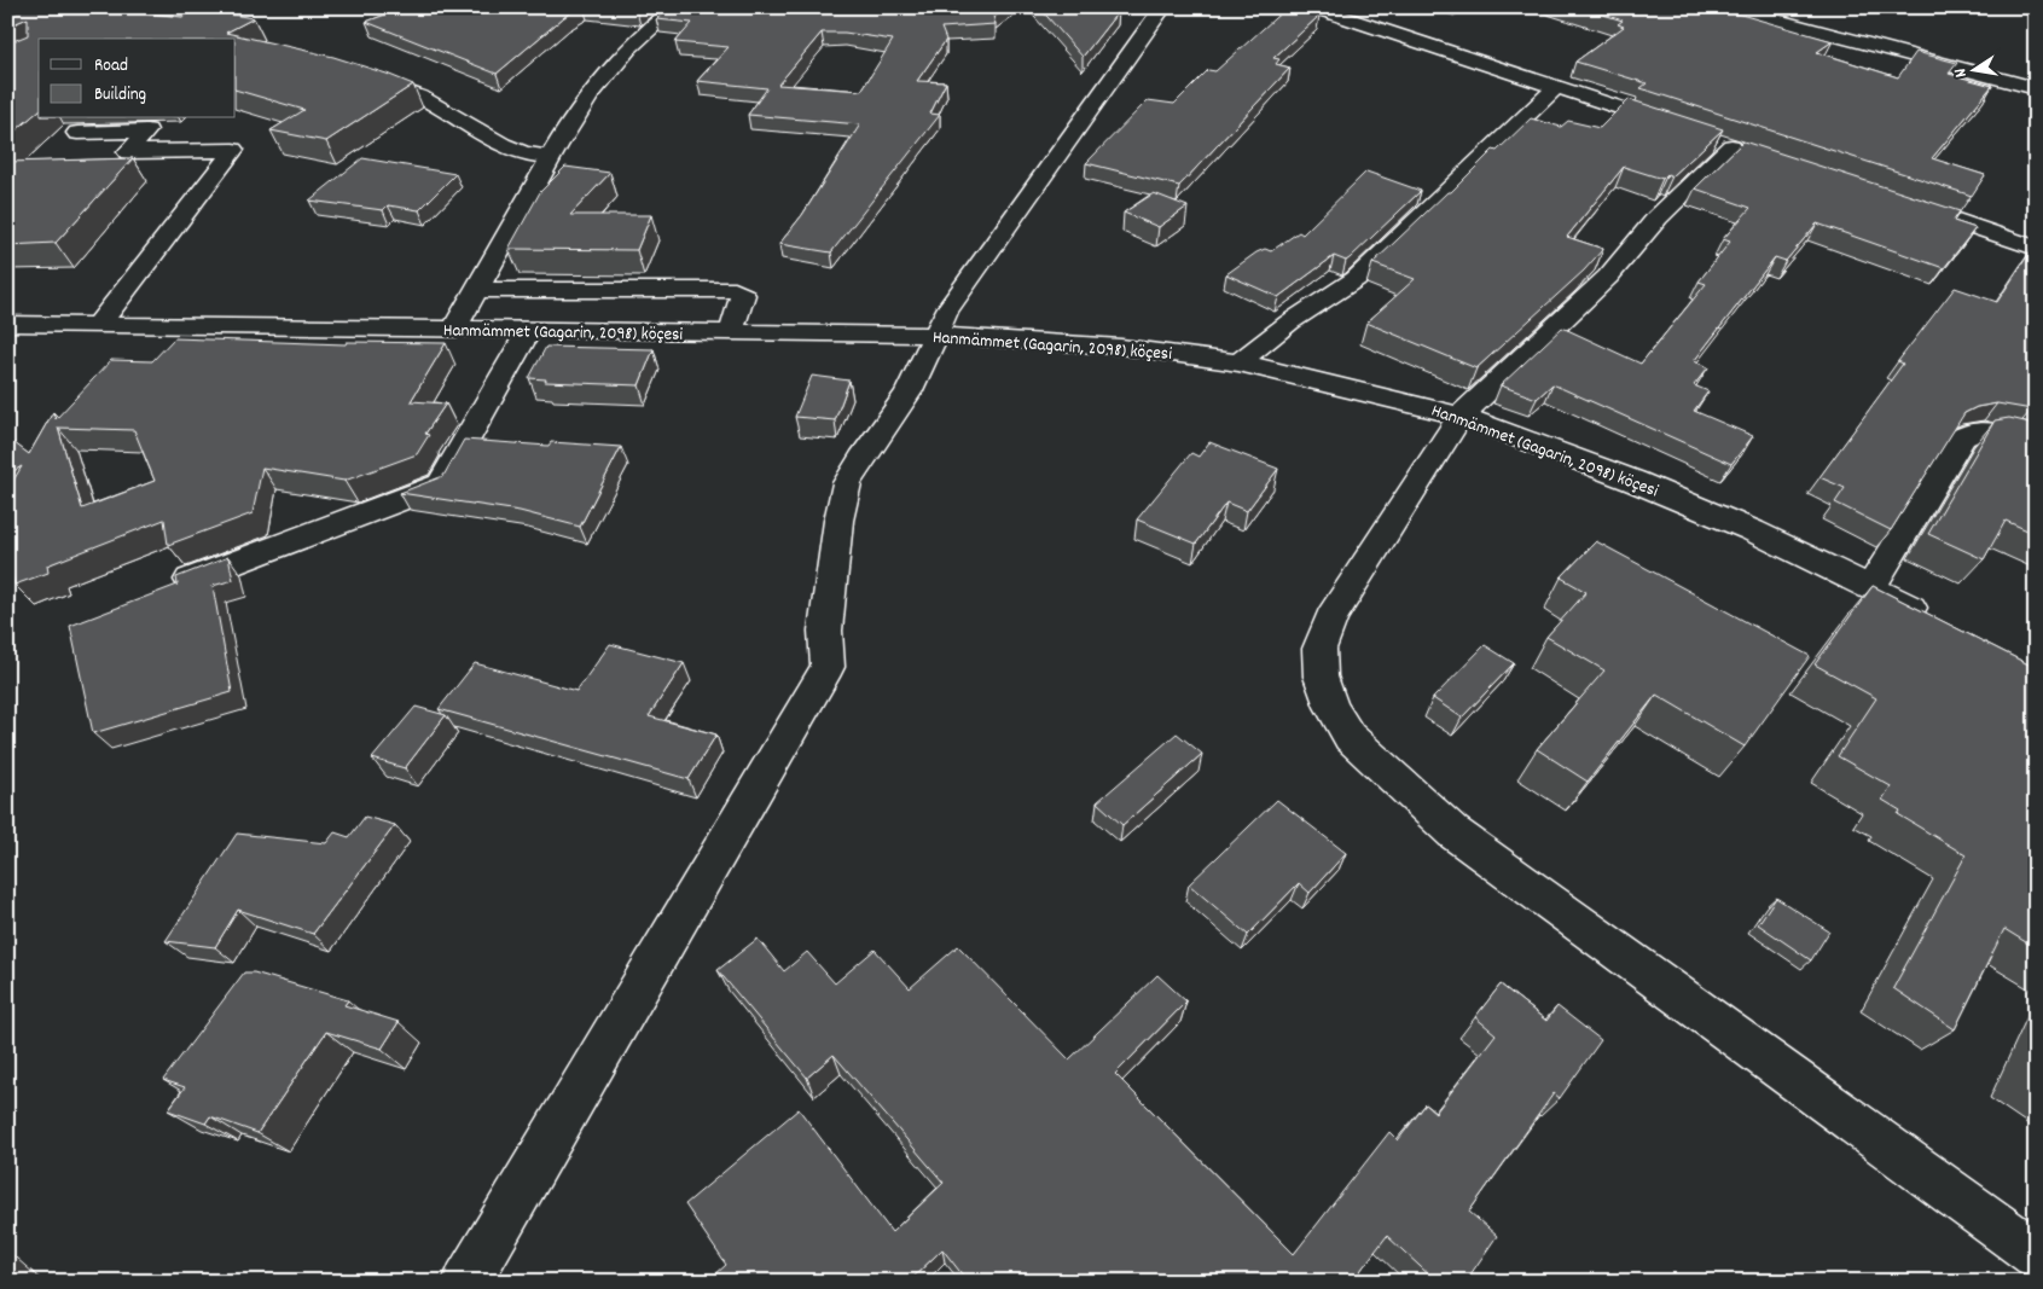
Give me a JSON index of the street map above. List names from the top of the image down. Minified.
{"streets":{"street":["Hanmämmet (Gagarin, 2098) köçesi"]},"legend":["Road","Building"],"north":"left"}
